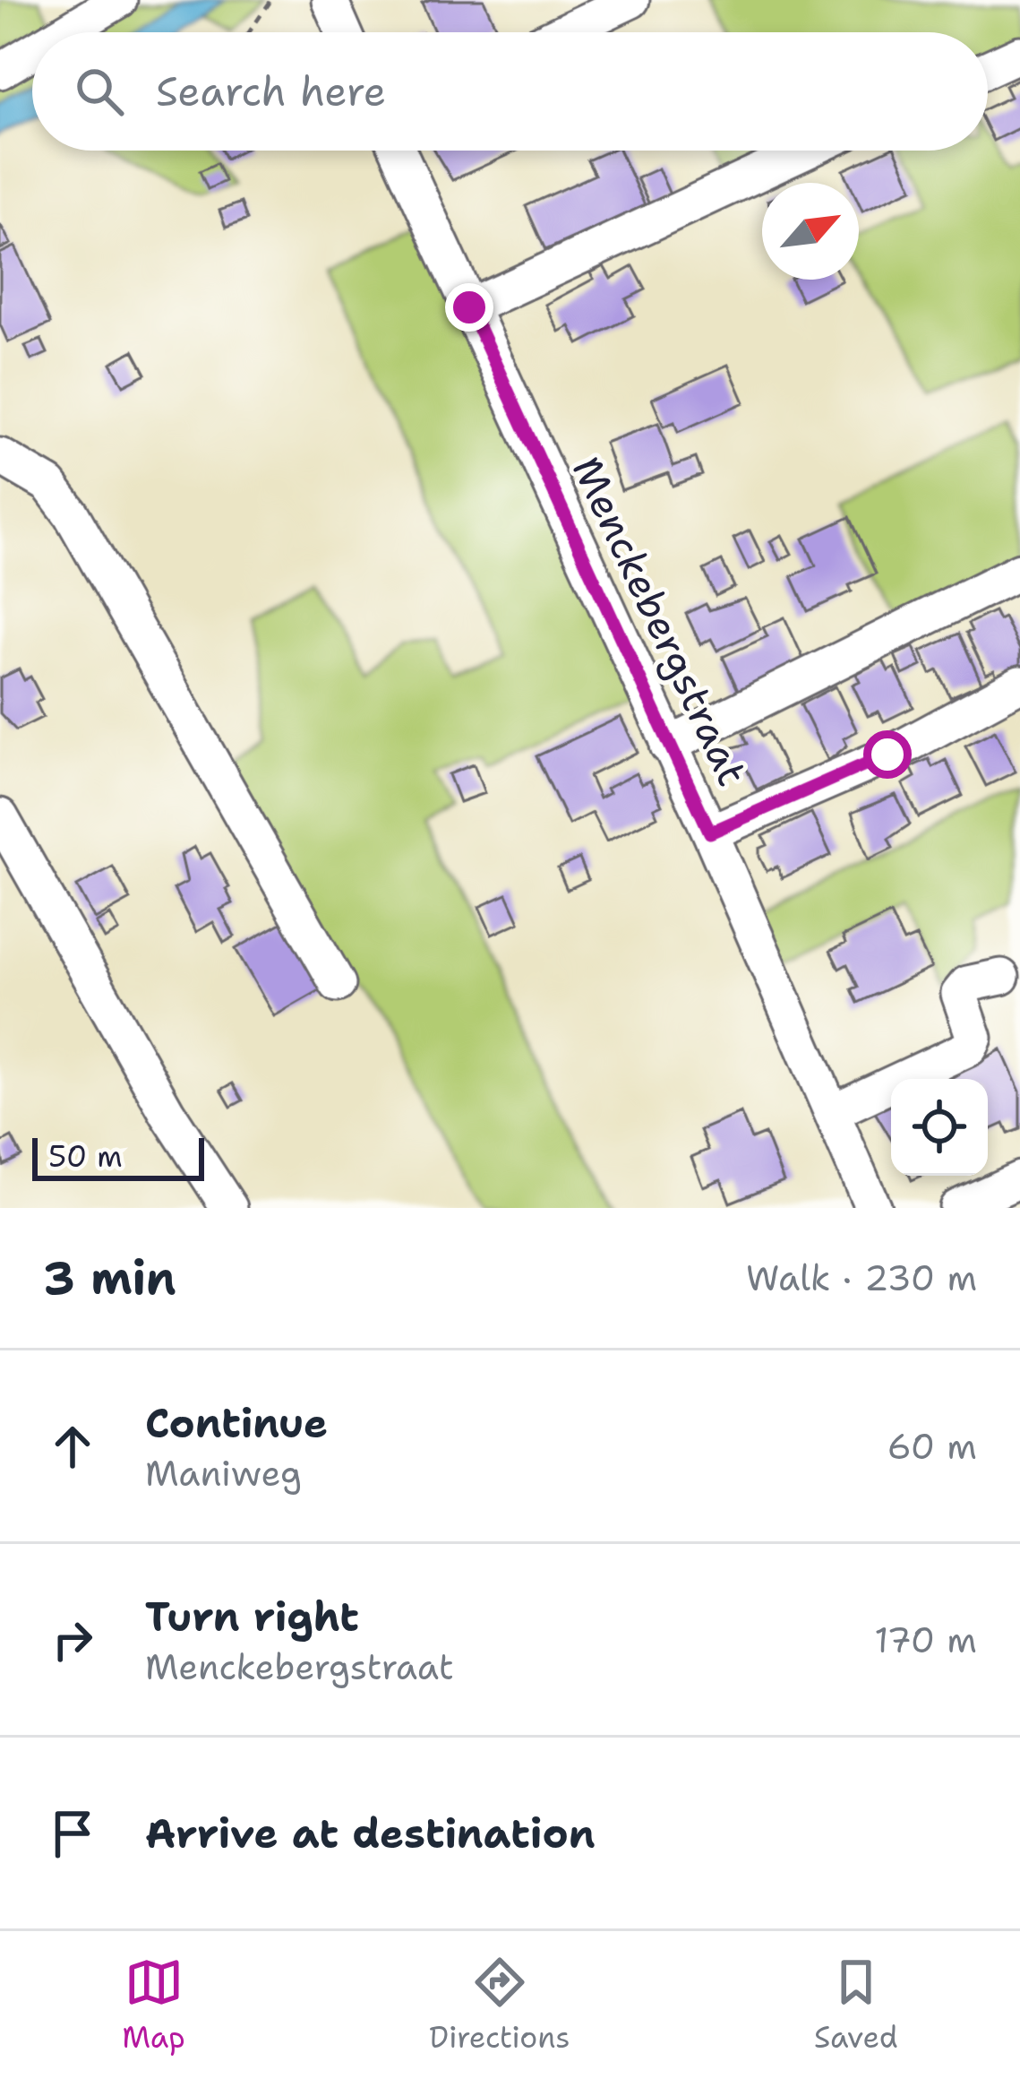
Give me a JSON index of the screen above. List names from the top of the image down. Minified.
{"streets":{"street":["Menckebergstraat"]},"scale_bar":"50 m","north":"top right","page":{"search":"Search here","scale":"50 m","heading":["3 min","Walk · 230 m"],"list":[["Continue","Maniweg","60 m"],["Turn right","Menckebergstraat","170 m"],"Arrive at destination"],"nav":["Map","Directions","Saved"]}}
